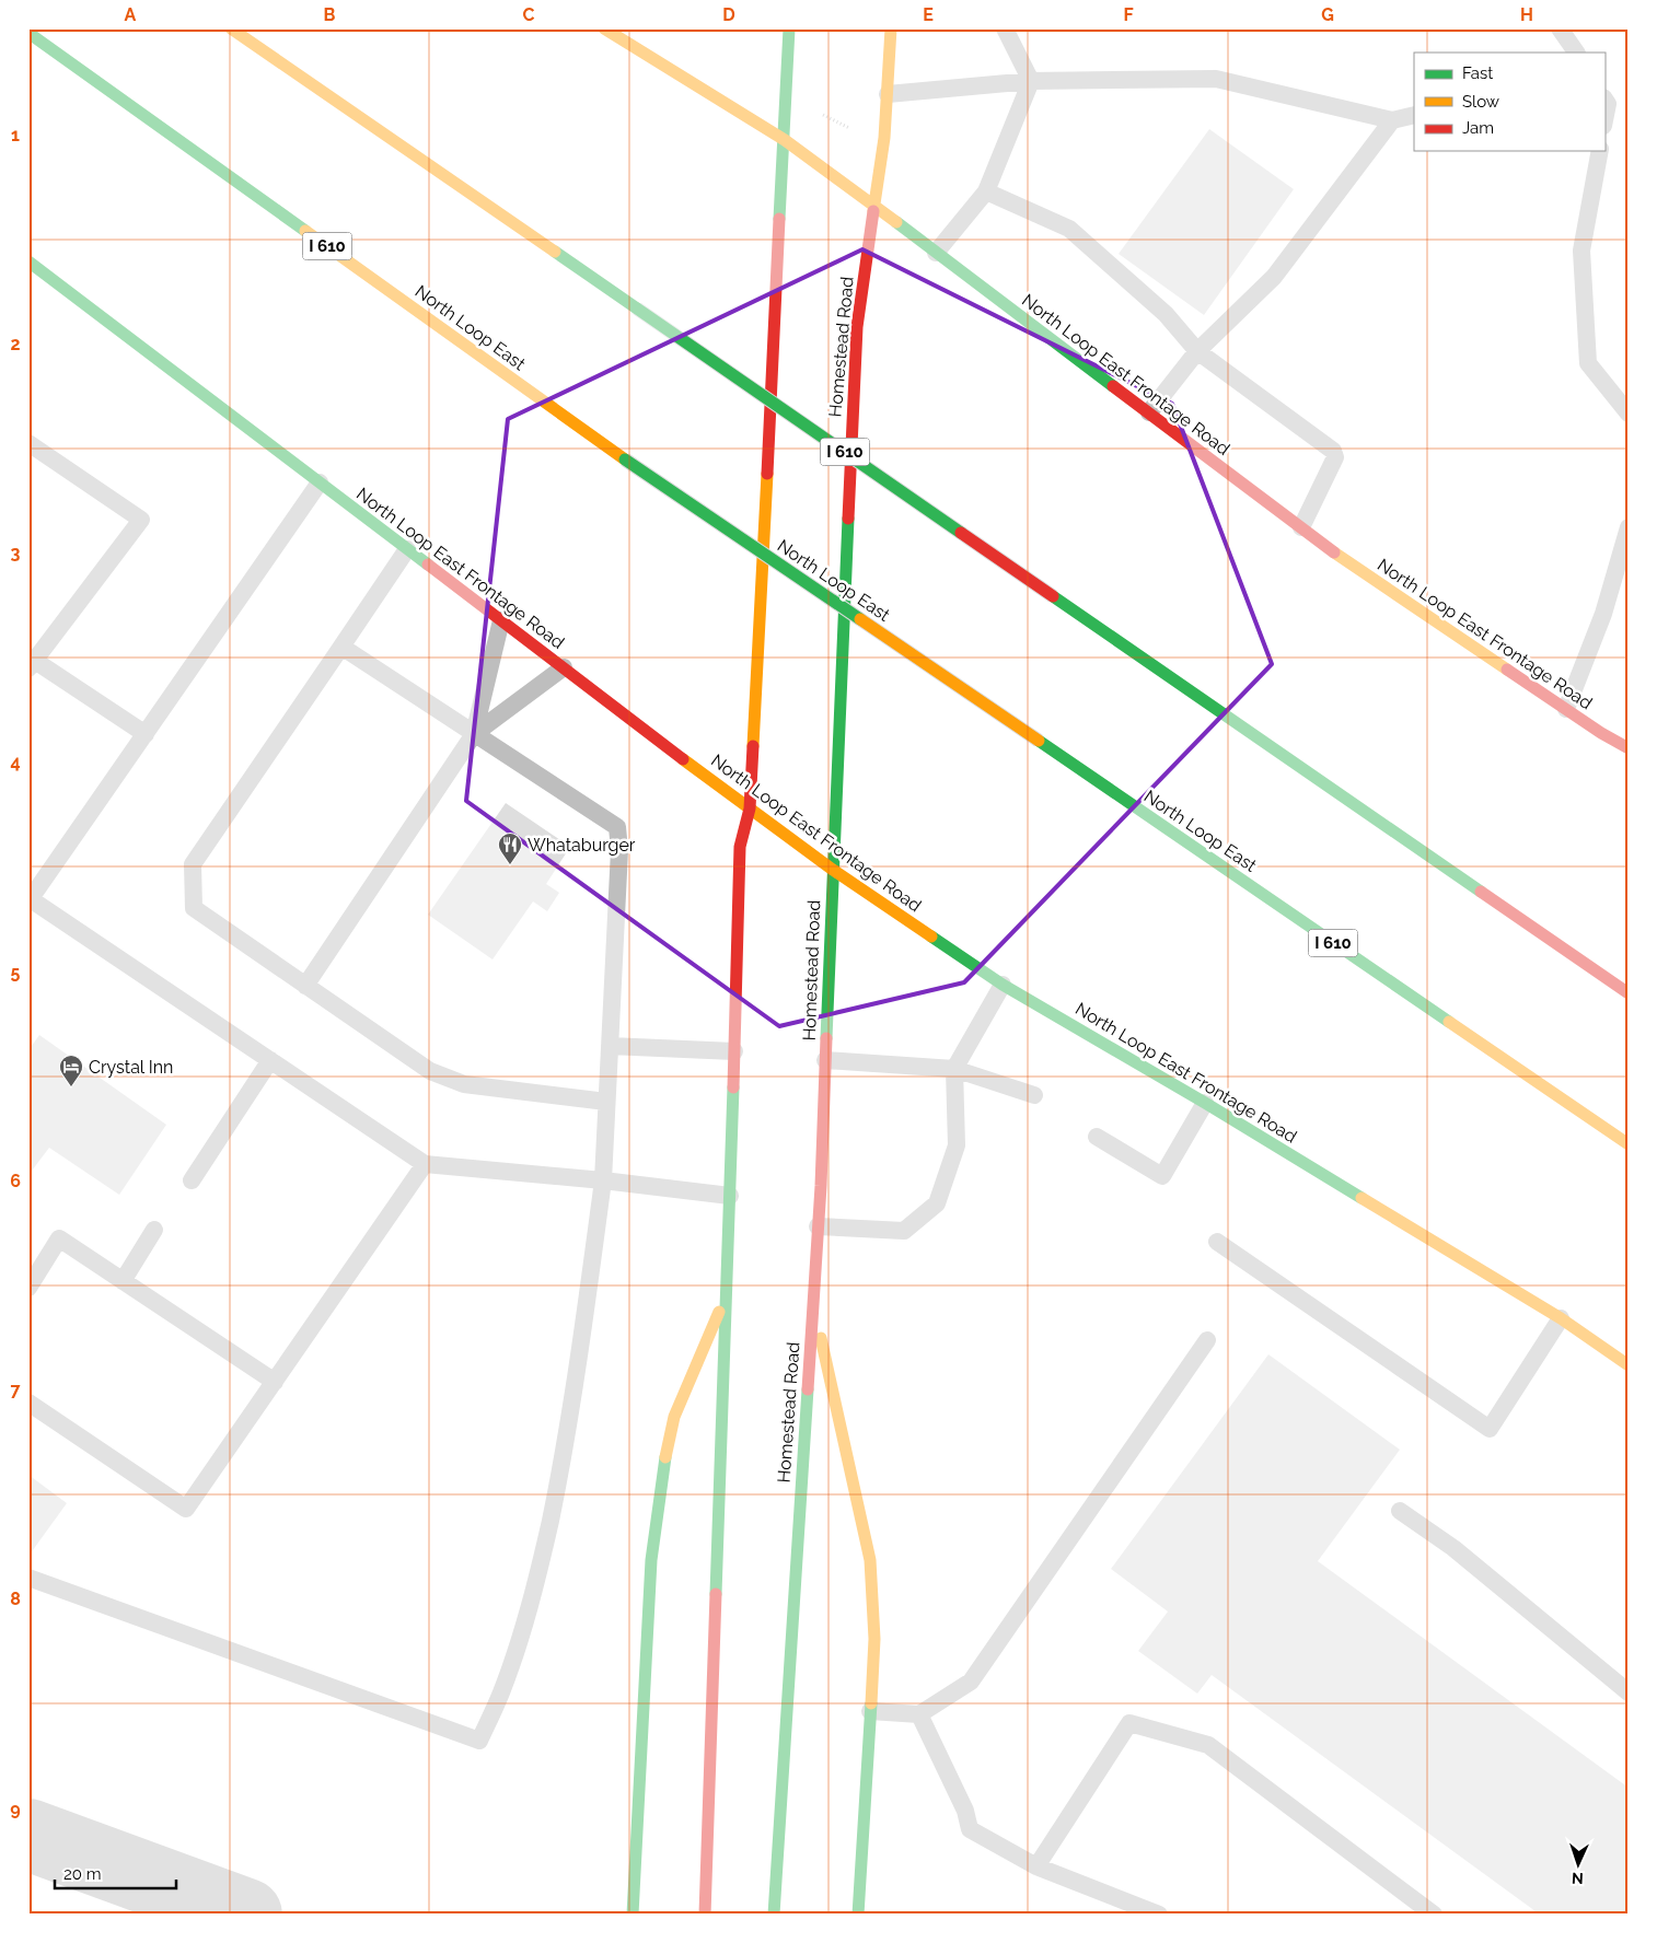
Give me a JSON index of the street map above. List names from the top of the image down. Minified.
{"streets":{"main road":["I 610","North Loop East","Homestead Road","North Loop East Frontage Road"]},"crossings":[["Homestead Road","North Loop East Frontage Road"]],"places":{"restaurant":["Whataburger"],"hotel":["Crystal Inn"]},"legend":["Fast","Slow","Jam"],"scale_bar":"20 m","north":"bottom","grid":{"columns":["A","B","C","D","E","F","G","H"],"rows":["1","2","3","4","5","6","7","8","9"]}}
